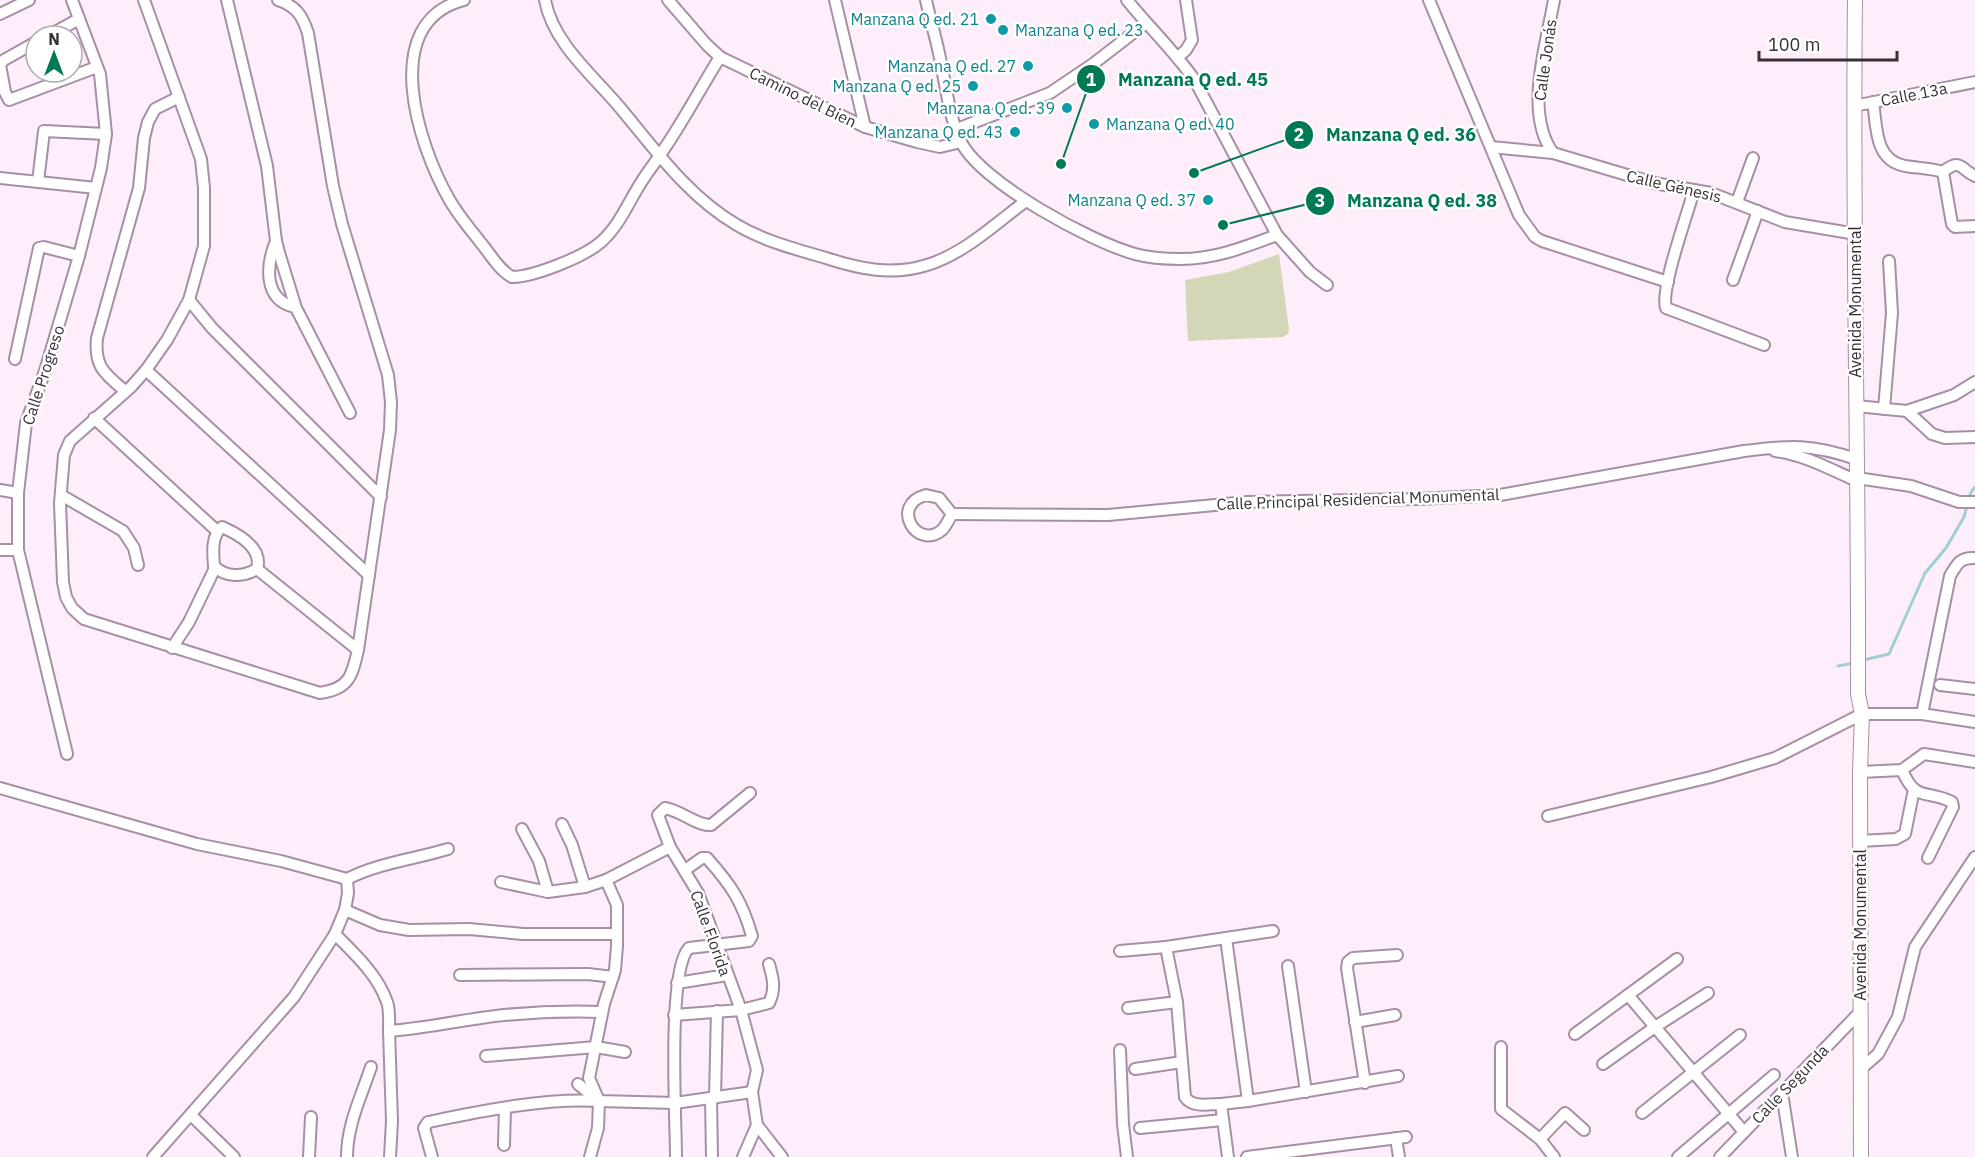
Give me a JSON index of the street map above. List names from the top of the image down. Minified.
{"streets":{"main road":["Avenida Monumental"],"street":["Calle Jonás","Calle 13a","Camino del Bien","Calle Génesis","Calle Progreso","Calle Principal Residencial Monumental","Calle Florida","Calle Segunda"]},"crossings":[["Calle Jonás","Calle Génesis"],["Calle 13a","Avenida Monumental"],["Calle Génesis","Avenida Monumental"],["Avenida Monumental","Calle Principal Residencial Monumental"],["Avenida Monumental","Calle Segunda"]],"places":["Manzana Q ed. 21","Manzana Q ed. 23","Manzana Q ed. 27","Manzana Q ed. 25","Manzana Q ed. 39","Manzana Q ed. 40","Manzana Q ed. 43","Manzana Q ed. 45","Manzana Q ed. 36","Manzana Q ed. 37","Manzana Q ed. 38"],"scale_bar":"100 m","north":"top"}
